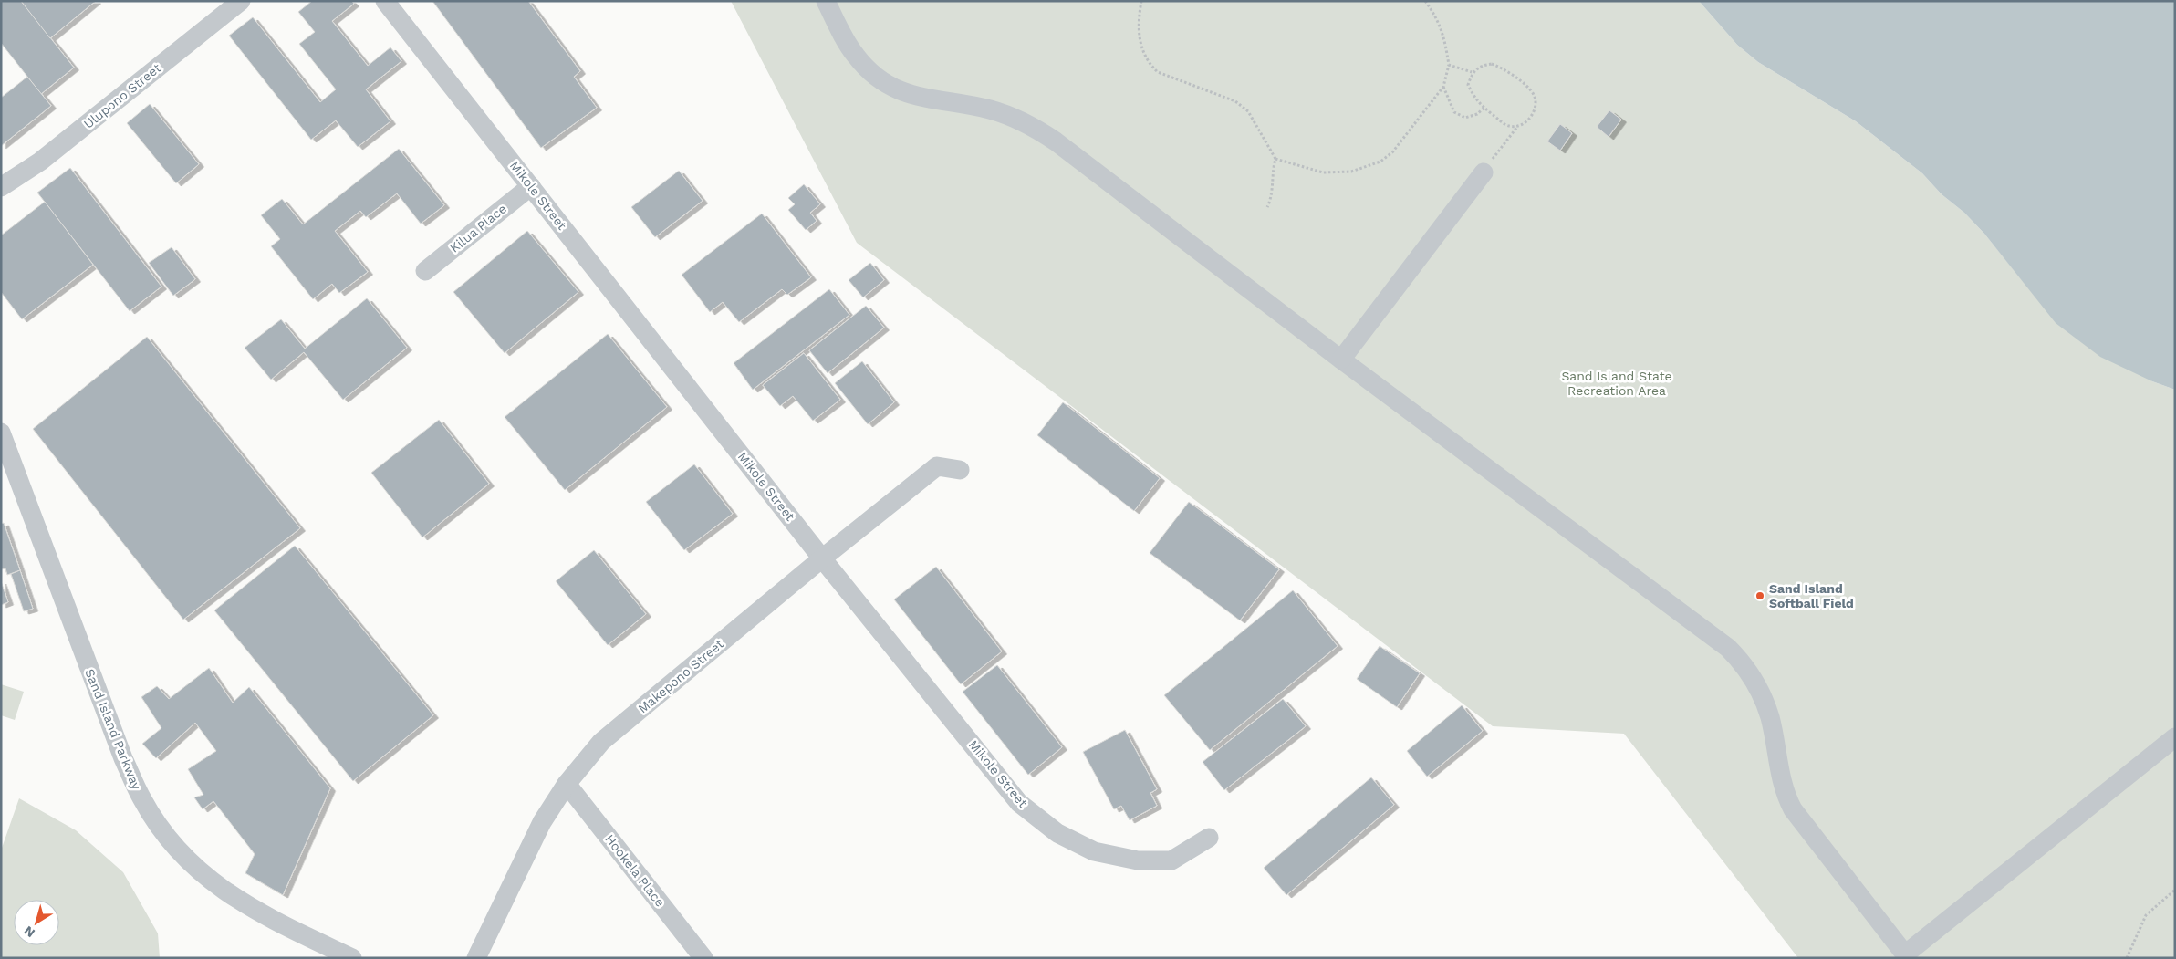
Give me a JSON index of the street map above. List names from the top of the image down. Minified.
{"streets":{"street":["Ulupono Street","Mikole Street","Kilua Place","Makepono Street","Sand Island Parkway","Hookela Place"]},"crossings":[["Mikole Street","Kilua Place"],["Mikole Street","Makepono Street"],["Makepono Street","Hookela Place"]],"parks":["Sand Island State Recreation Area"],"places":["Sand Island Softball Field"],"north":"bottom left"}
